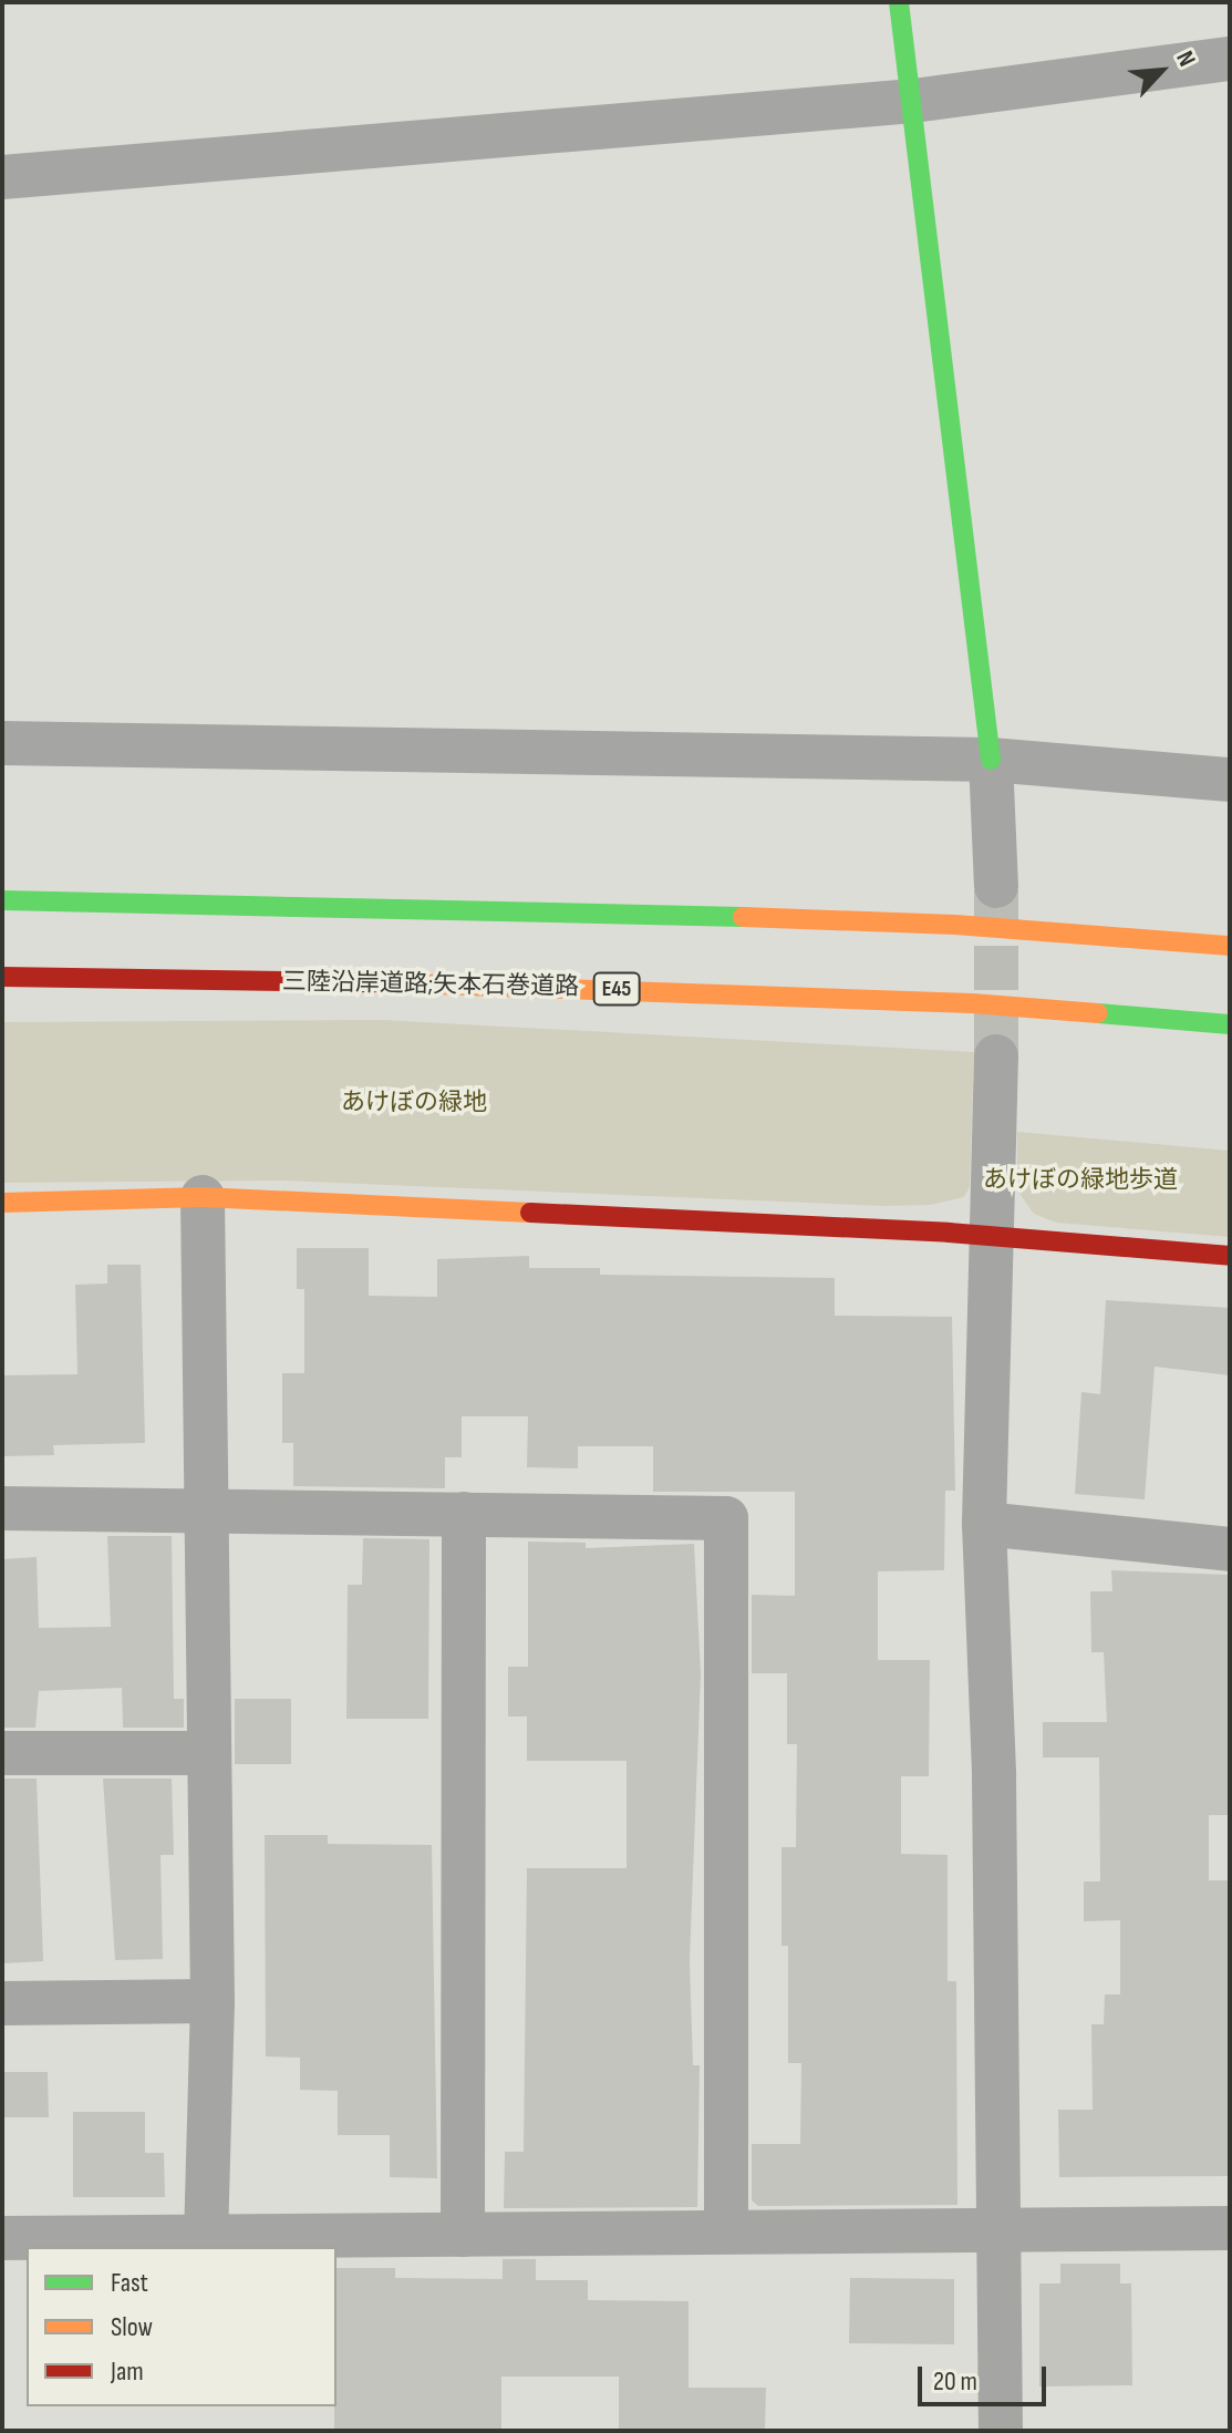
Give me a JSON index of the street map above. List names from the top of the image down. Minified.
{"streets":{"main road":["三陸沿岸道路;矢本石巻道路","E45"]},"parks":["あけぼの緑地","あけぼの緑地歩道"],"legend":["Fast","Slow","Jam"],"scale_bar":"20 m","north":"top right"}
